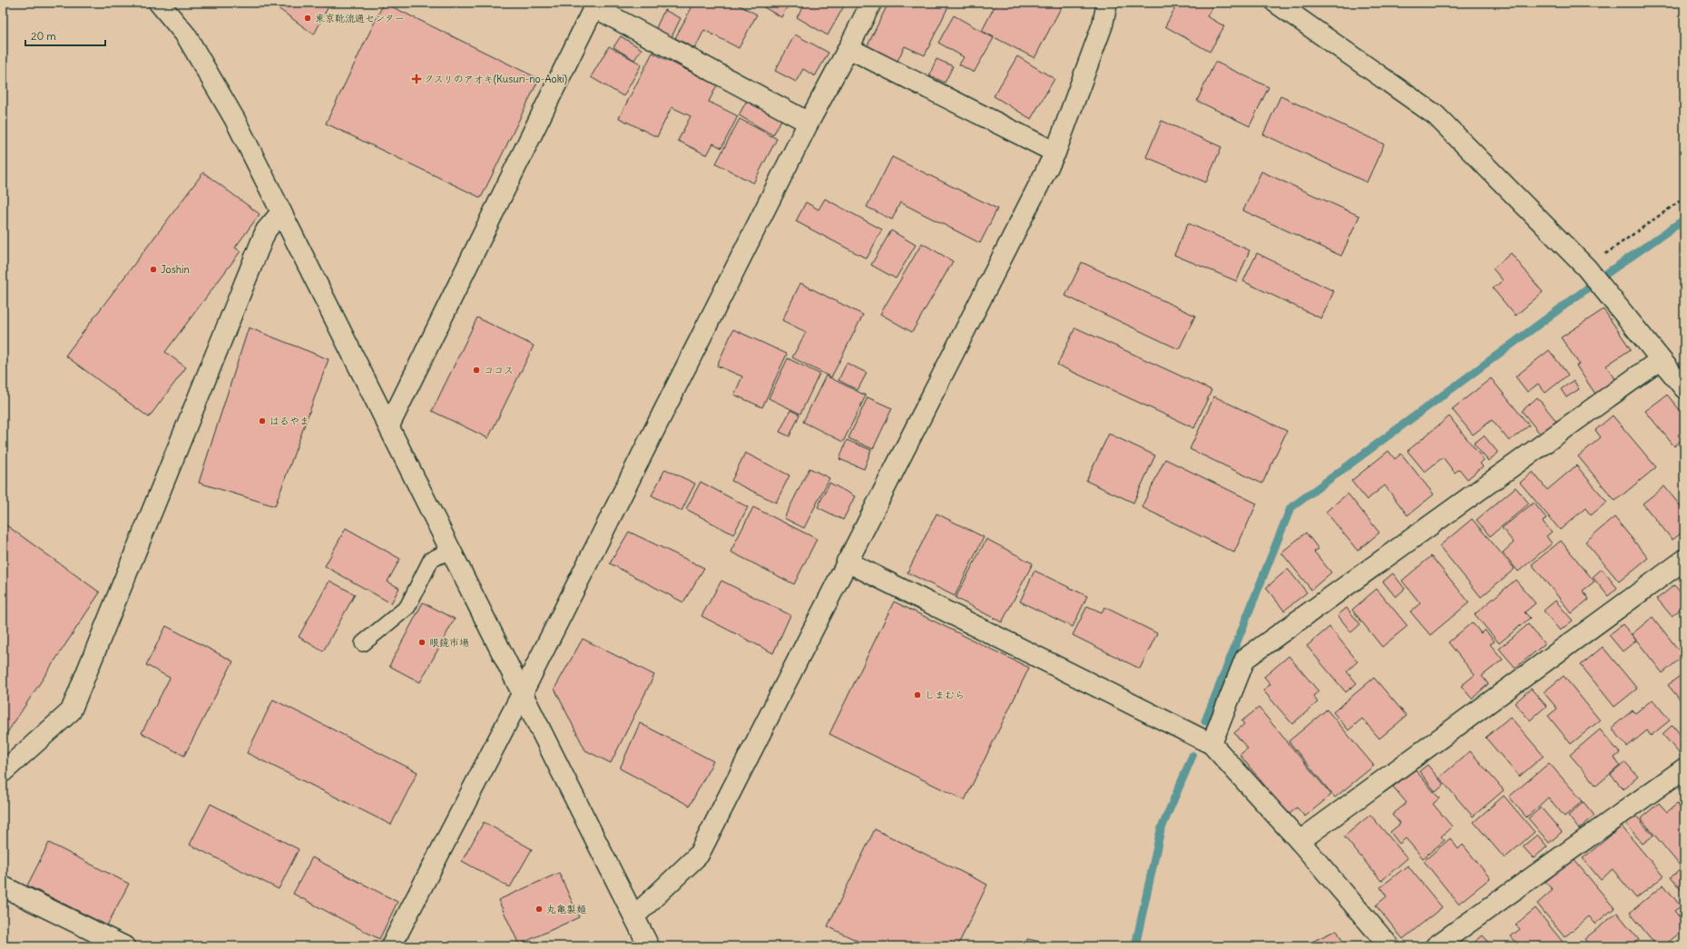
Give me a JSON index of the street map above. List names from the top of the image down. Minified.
{"places":{"other":["東京靴流通センター","Joshin","ココス","はるやま","眼鏡市場","しまむら","丸亀製麺"],"health":["クスリのアオキ(Kusuri-no-Aoki)"]},"scale_bar":"20 m"}
